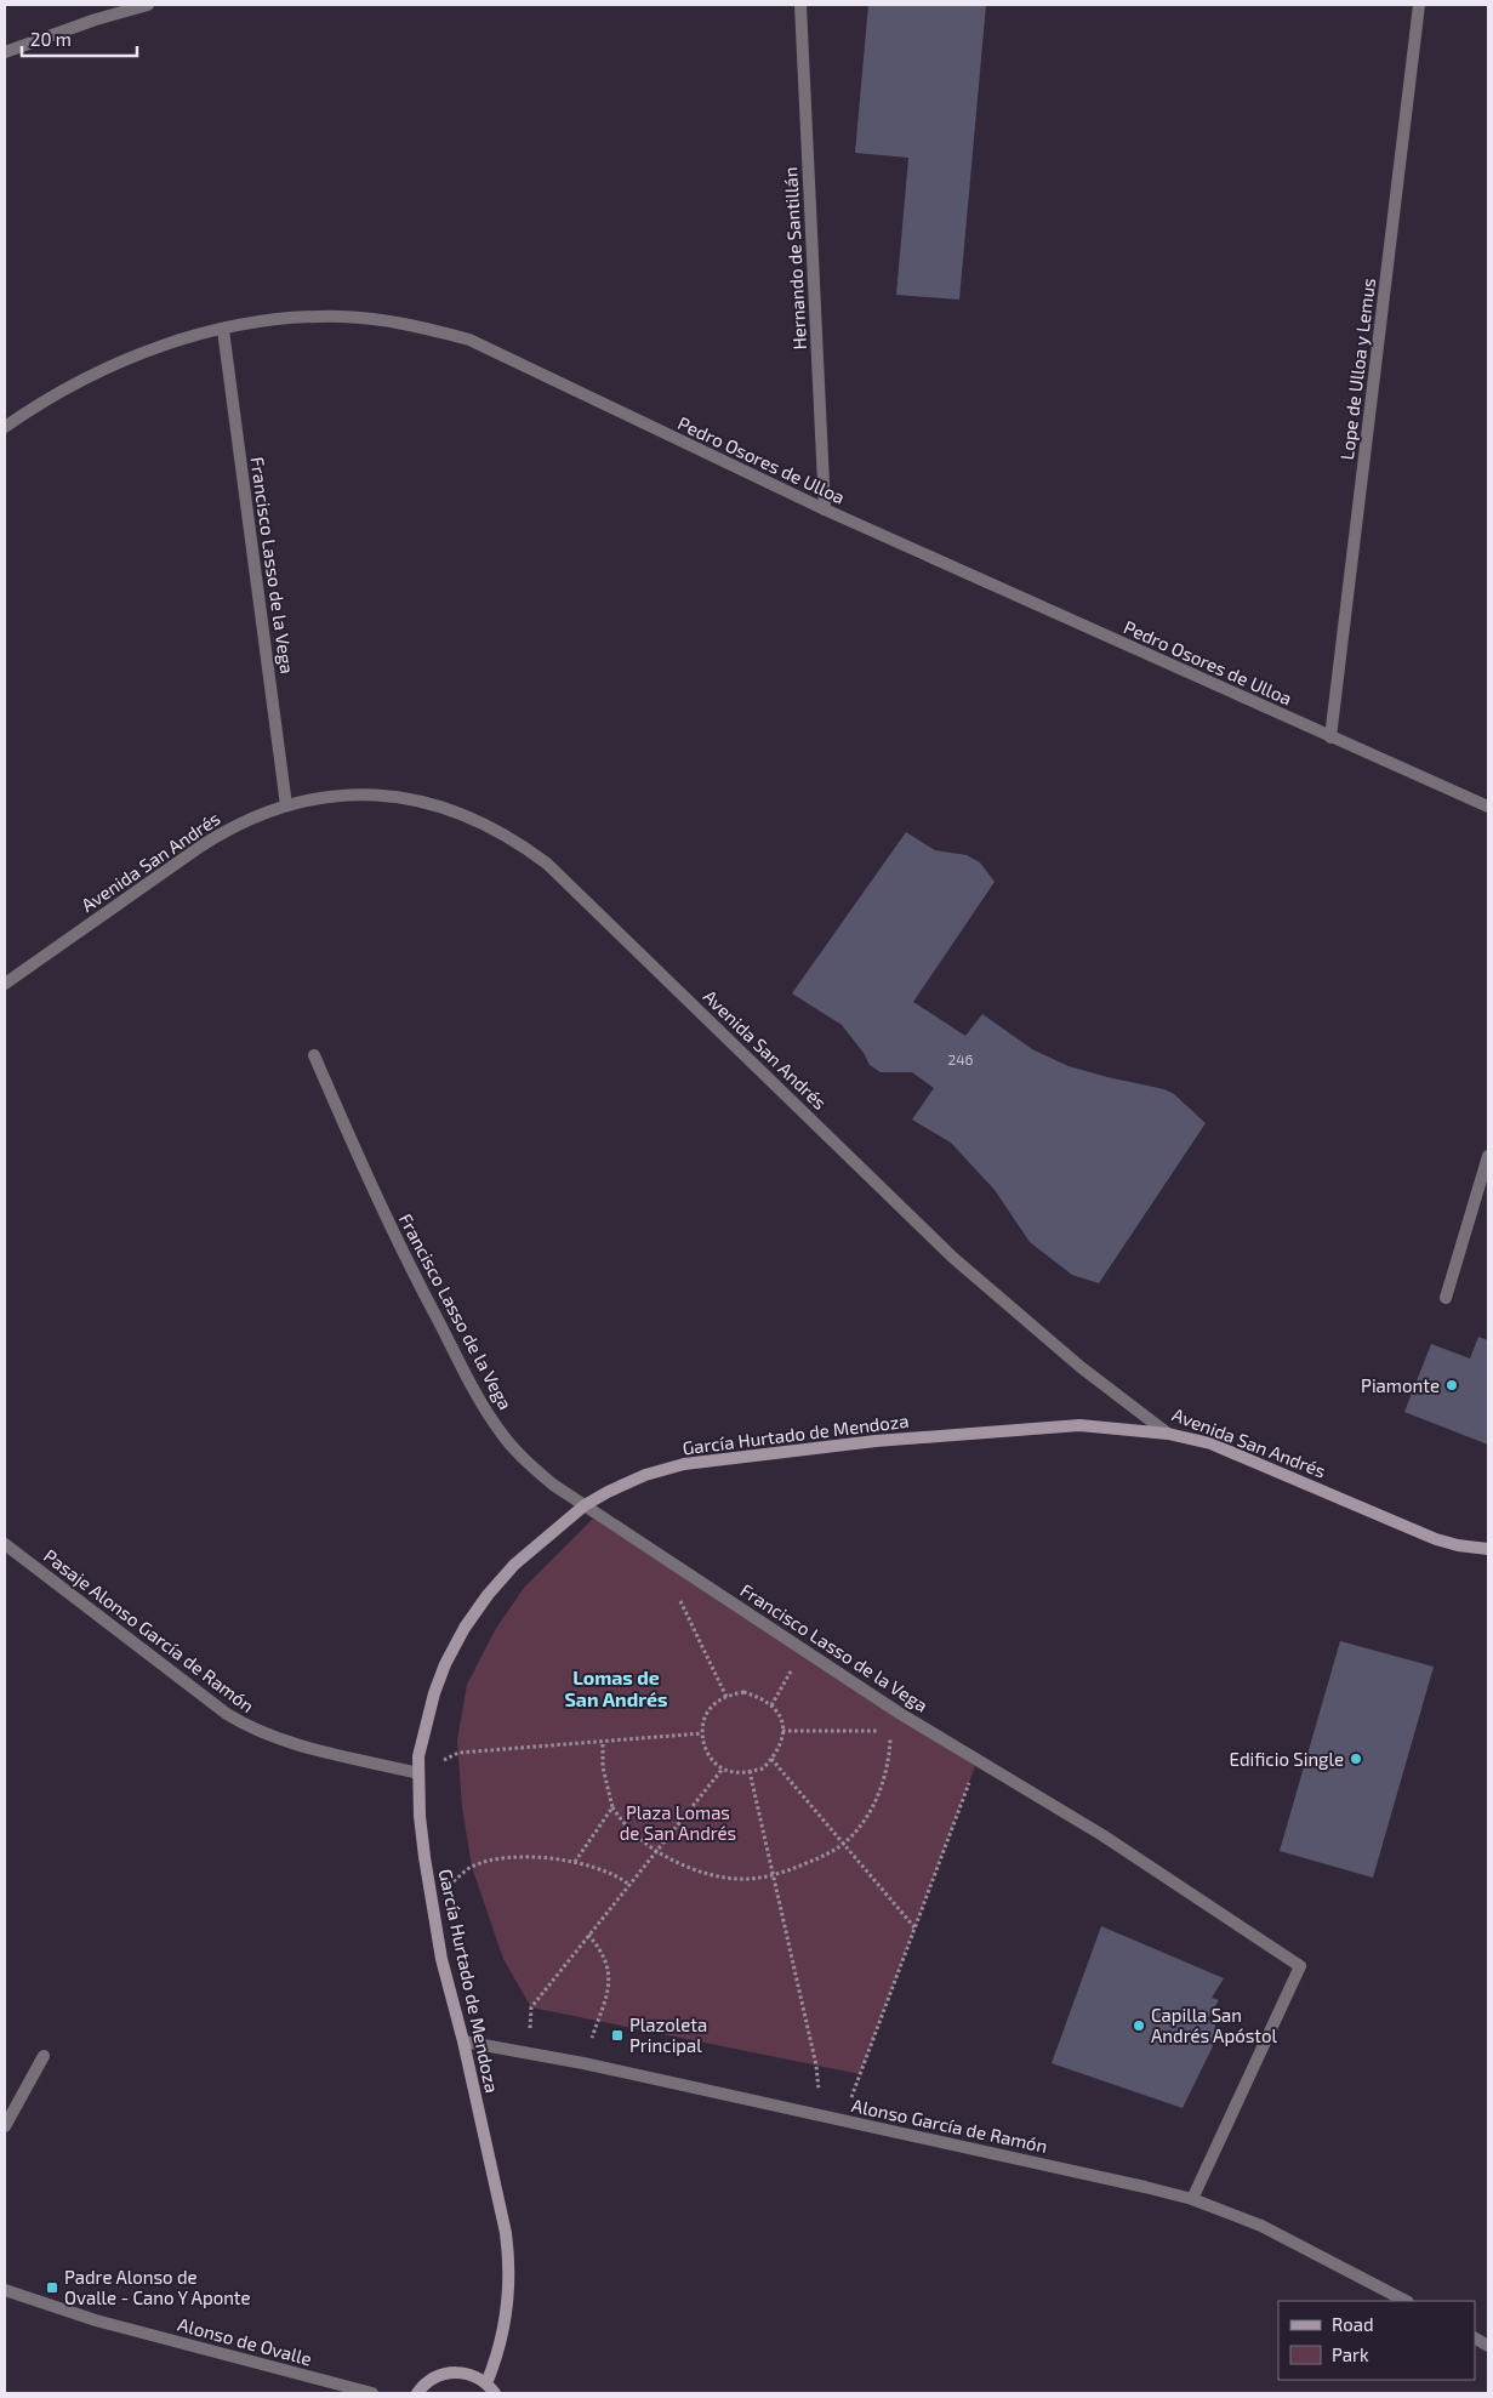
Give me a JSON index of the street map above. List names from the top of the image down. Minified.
{"streets":{"street":["Hernando de Santillán","Lope de Ulloa y Lemus","Pedro Osores de Ulloa","Francisco Lasso de la Vega","Avenida San Andrés","García Hurtado de Mendoza","Pasaje Alonso García de Ramón","Alonso García de Ramón","Alonso de Ovalle"]},"crossings":[["Hernando de Santillán","Pedro Osores de Ulloa"],["Lope de Ulloa y Lemus","Pedro Osores de Ulloa"],["Pedro Osores de Ulloa","Francisco Lasso de la Vega"],["Francisco Lasso de la Vega","Avenida San Andrés"],["Francisco Lasso de la Vega","García Hurtado de Mendoza"],["Francisco Lasso de la Vega","Alonso García de Ramón"],["Avenida San Andrés","García Hurtado de Mendoza"],["García Hurtado de Mendoza","Pasaje Alonso García de Ramón"],["García Hurtado de Mendoza","Alonso García de Ramón"]],"districts":["Lomas de San Andrés"],"parks":["Plaza Lomas de San Andrés"],"places":{"other":["Piamonte","Edificio Single","Capilla San Andrés Apóstol"],"transit":["Plazoleta Principal","Padre Alonso de Ovalle - Cano Y Aponte"]},"house_numbers":["246"],"legend":["Road","Park"],"scale_bar":"20 m"}
